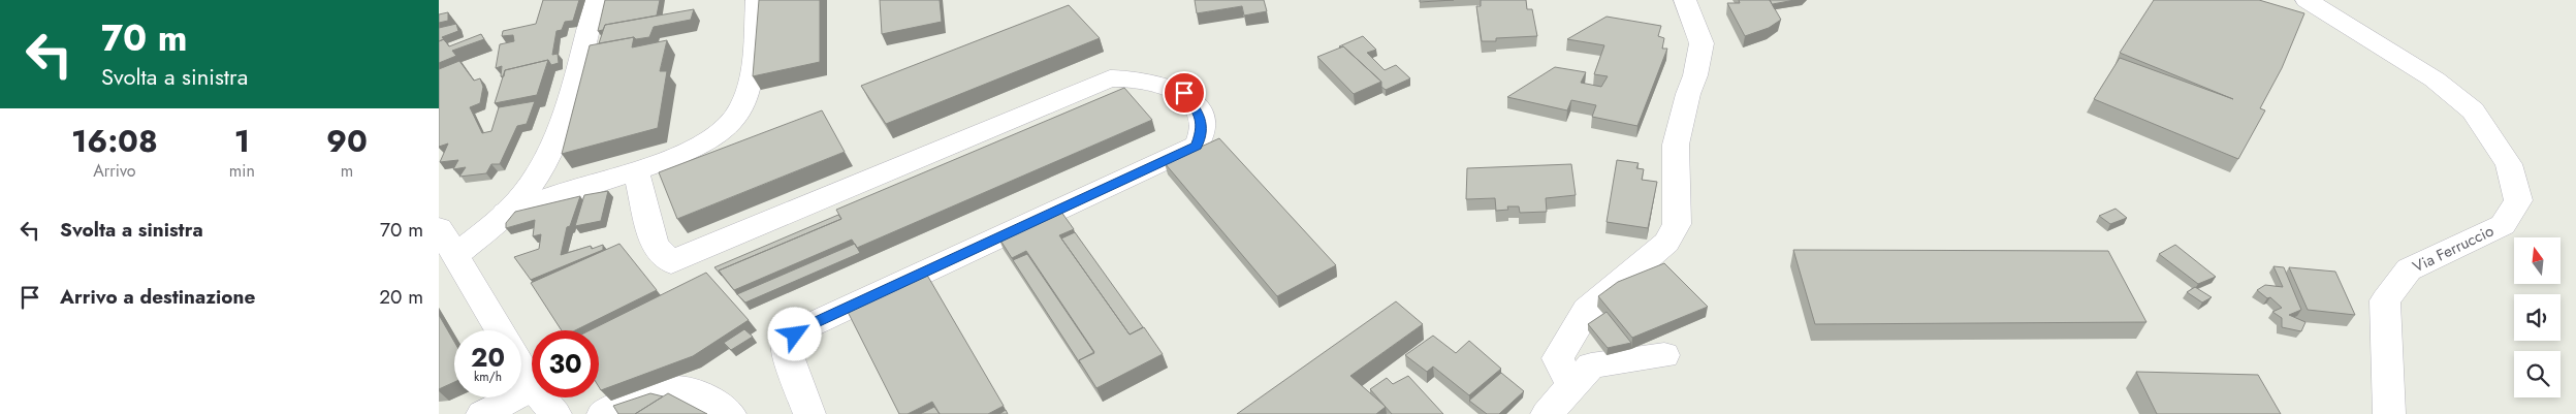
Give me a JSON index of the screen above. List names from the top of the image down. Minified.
{"streets":{"street":["Via Ferruccio"]},"north":"top","page":{"turn":["70 m","Svolta a sinistra"],"eta":["16:08","Arrivo","1","min","90","m"],"list":[{"name":"Svolta a sinistra","value":"70 m"},{"name":"Arrivo a destinazione","value":"20 m"}],"speed":"20 km/h","limit":"30"}}
